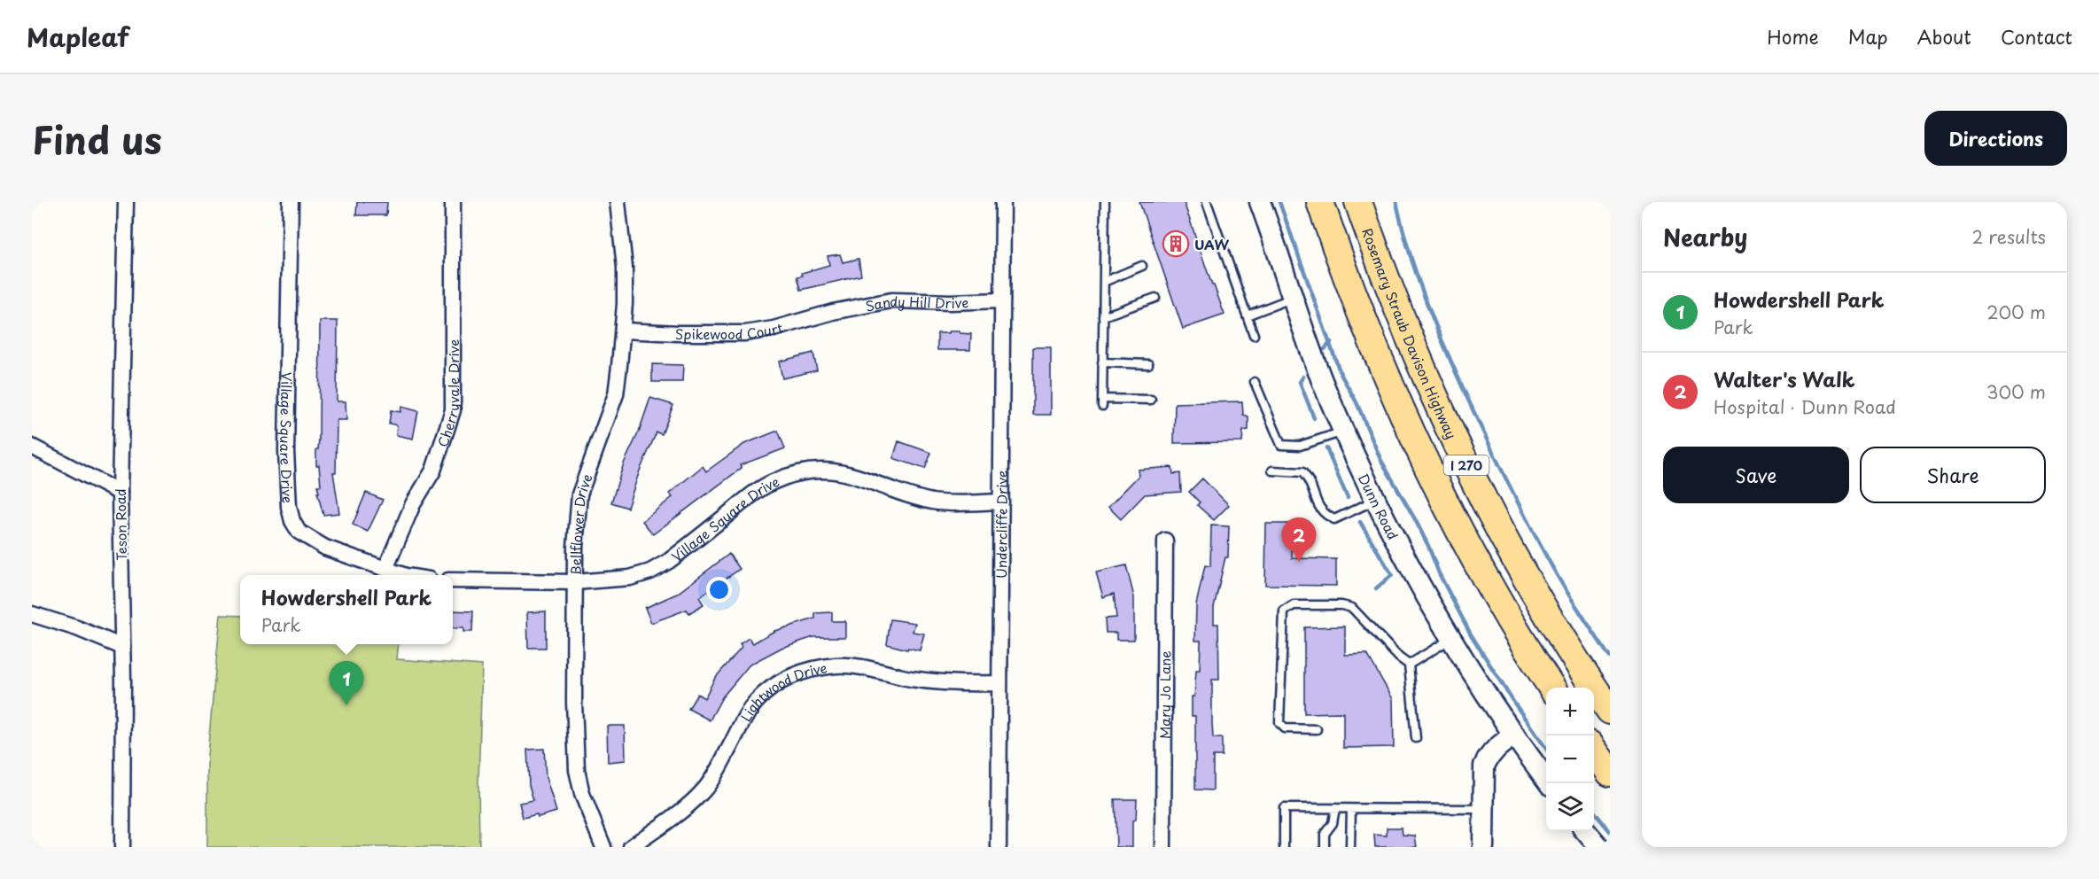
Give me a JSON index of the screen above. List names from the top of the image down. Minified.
{"streets":{"highway":["Rosemary Straub Davison Highway","I 270"],"street":["Sandy Hill Drive","Spikewood Court","Cherryvale Drive","Village Square Drive","Dunn Road","Bellflower Drive","Teson Road","Undercliffe Drive","Mary Jo Lane","Lightwood Drive"]},"crossings":[["Sandy Hill Drive","Spikewood Court"],["Sandy Hill Drive","Undercliffe Drive"],["Spikewood Court","Bellflower Drive"],["Cherryvale Drive","Village Square Drive"],["Village Square Drive","Bellflower Drive"],["Village Square Drive","Undercliffe Drive"],["Undercliffe Drive","Lightwood Drive"]],"places":{"building":["UAW"]},"page":{"header":"Mapleaf","nav":["Home","Map","About","Contact"],"title":"Find us","buttons":["Directions",["Save","Share"]],"heading":["Nearby","2 results"],"list":[{"mark":"1","name":"Howdershell Park","note":"Park","value":"200 m"},{"mark":"2","name":"Walter's Walk","note":"Hospital · Dunn Road","value":"300 m"}],"pins":["2","1"],"popup":["Howdershell Park","Park"],"map_buttons":["+","−"]}}
